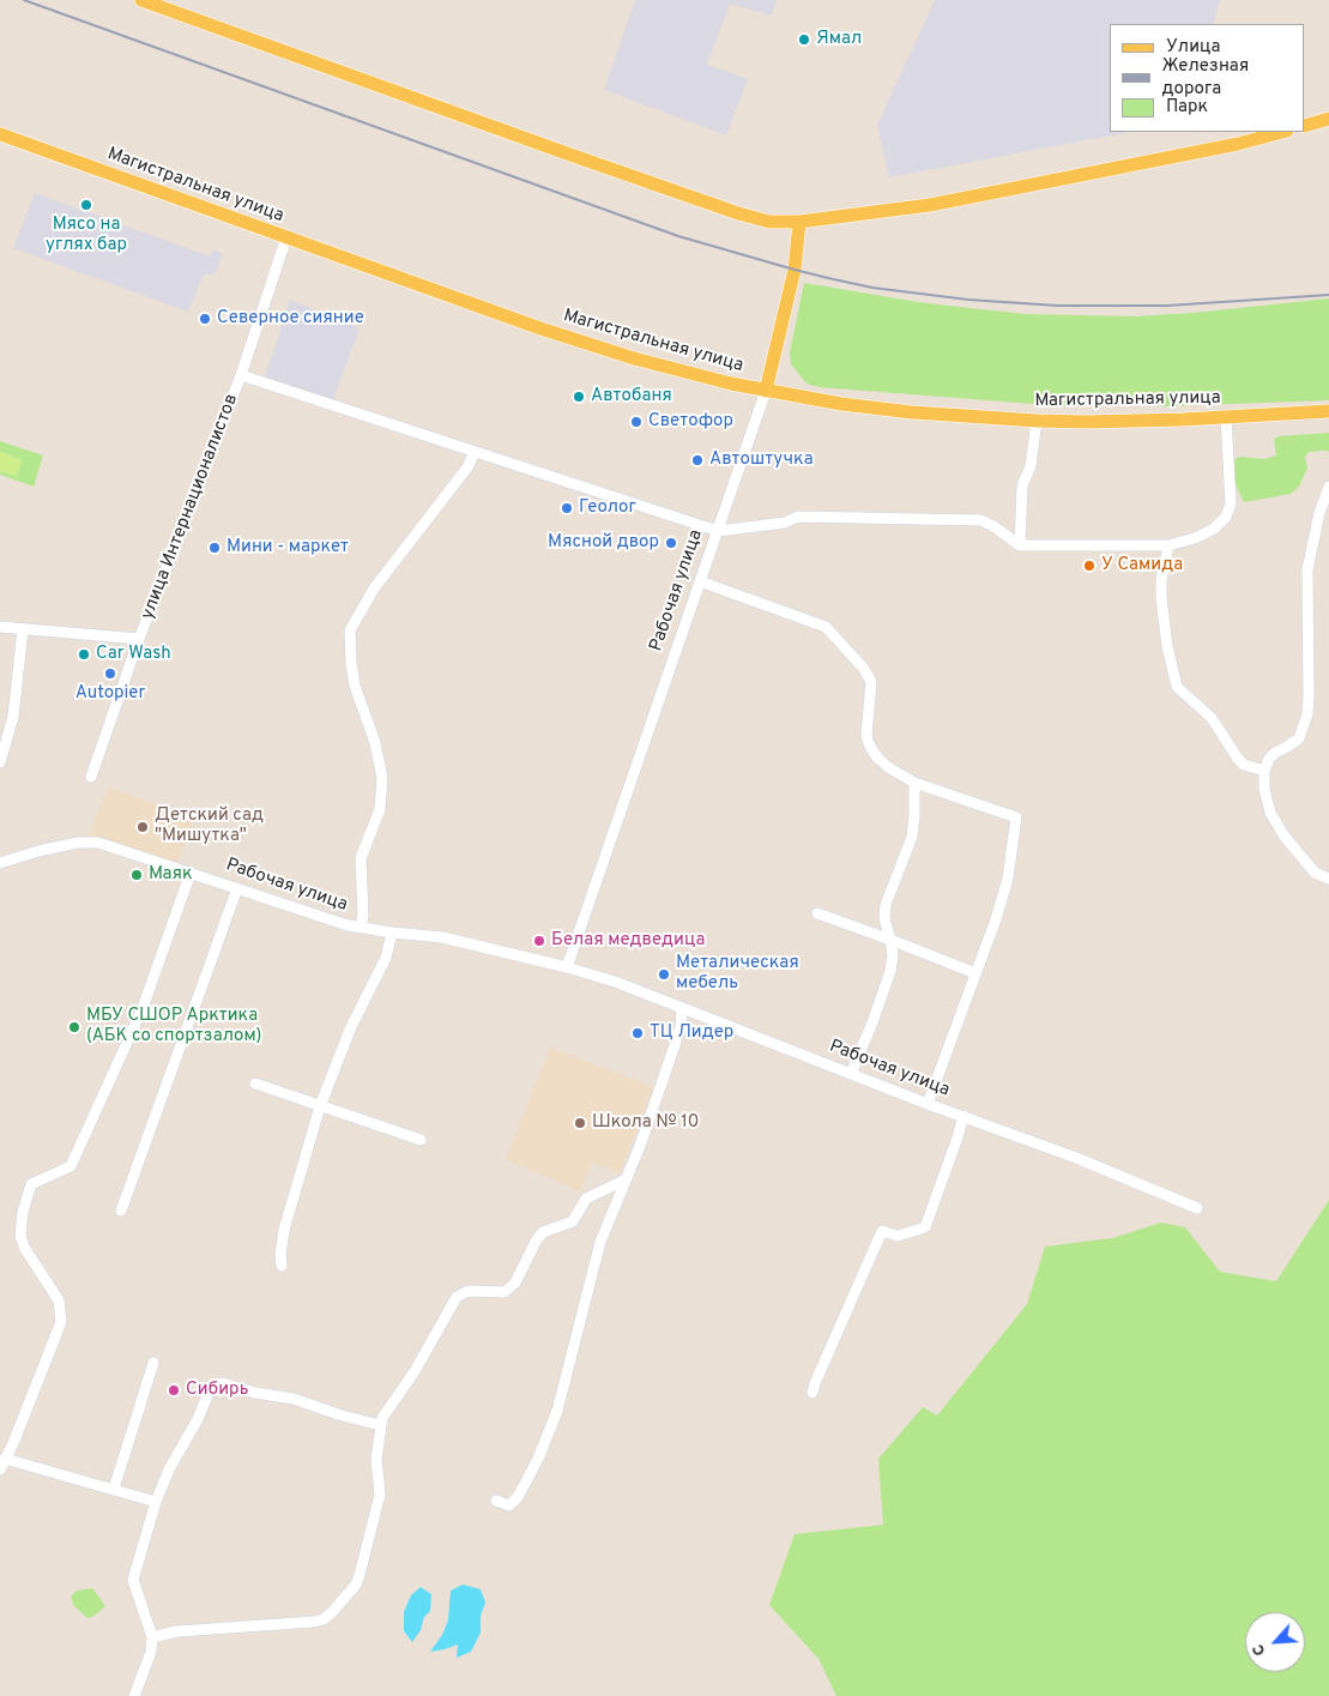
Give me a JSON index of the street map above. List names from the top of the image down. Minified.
{"streets":{"main road":["Магистральная улица","Рабочая улица"],"street":["улица Интернационалистов"]},"crossings":[["Магистральная улица","улица Интернационалистов"],["Магистральная улица","Рабочая улица"]],"places":["Ямал","Мясо на углях бар","Северное сияние","Автобаня","Светофор","Автоштучка","Геолог","Мясной двор","Мини - маркет","У Самида","Car Wash","Autopier","Детский сад \"Мишутка\"","Маяк","Белая медведица","Металическая мебель","МБУ СШОР Арктика (АБК со спортзалом)","ТЦ Лидер","Школа № 10","Сибирь"],"legend":["Улица","Железная дорога","Парк"],"north":"bottom left"}
